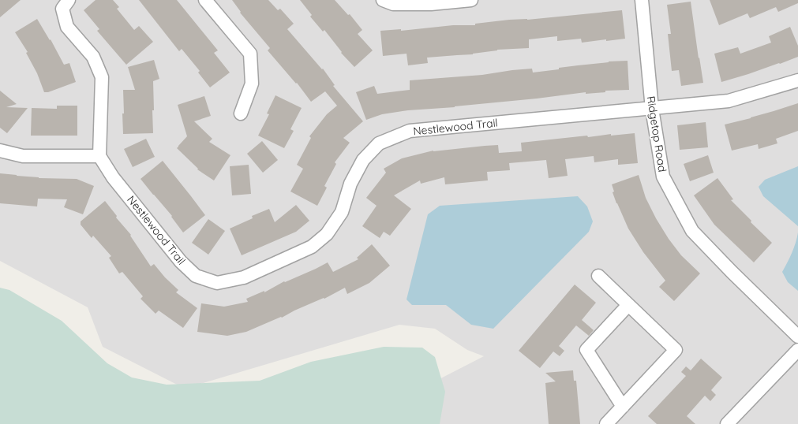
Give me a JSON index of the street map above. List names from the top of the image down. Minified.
{"streets":{"street":["Nestlewood Trail","Ridgetop Road"]},"crossings":[["Nestlewood Trail","Ridgetop Road"]]}
